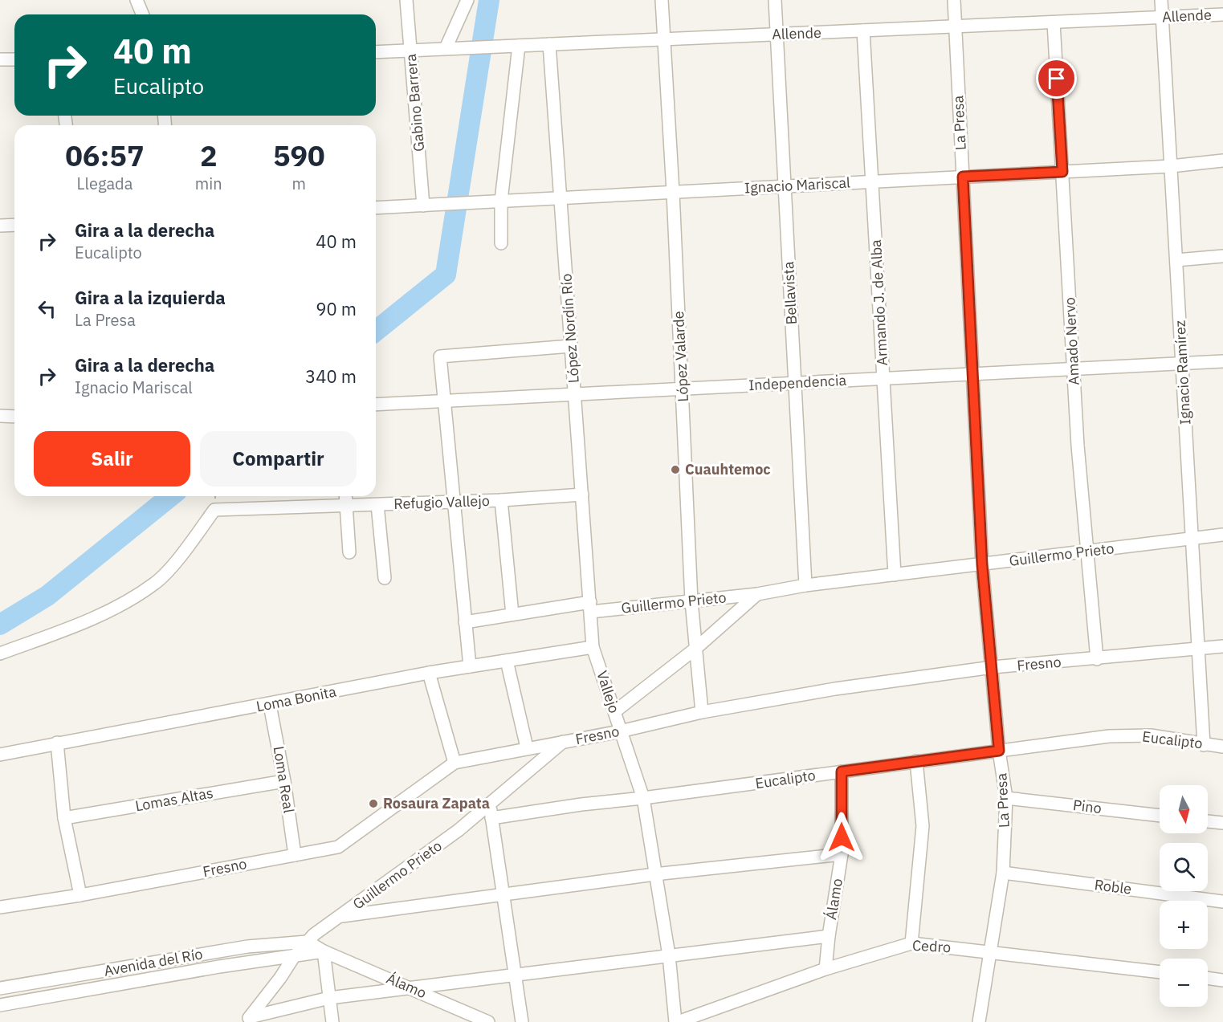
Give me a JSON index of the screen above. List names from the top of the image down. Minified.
{"streets":{"street":["Allende","Gabino Barrera","La Presa","Ignacio Mariscal","Bellavista","Armando J. de Alba","López Nordín Río","Amado Nervo","López Valarde","Ignacio Ramírez","Independencia","Refugio Vallejo","Guillermo Prieto","Fresno","Vallejo","Loma Bonita","Eucalipto","Loma Real","Lomas Altas","Pino","Roble","Álamo","Cedro","Avenida del Río"]},"crossings":[["Allende","Gabino Barrera"],["Allende","La Presa"],["Allende","Bellavista"],["Allende","Armando J. de Alba"],["Allende","López Nordín Río"],["Allende","Amado Nervo"],["Allende","López Valarde"],["Allende","Ignacio Ramírez"],["Gabino Barrera","Ignacio Mariscal"],["La Presa","Ignacio Mariscal"],["La Presa","Independencia"],["La Presa","Guillermo Prieto"],["La Presa","Fresno"],["La Presa","Eucalipto"],["La Presa","Pino"],["La Presa","Roble"],["La Presa","Cedro"],["Ignacio Mariscal","Bellavista"],["Ignacio Mariscal","Armando J. de Alba"],["Ignacio Mariscal","López Nordín Río"],["Ignacio Mariscal","Amado Nervo"],["Ignacio Mariscal","López Valarde"],["Ignacio Mariscal","Ignacio Ramírez"],["Bellavista","Independencia"],["Bellavista","Guillermo Prieto"],["Armando J. de Alba","Independencia"],["Armando J. de Alba","Guillermo Prieto"],["López Nordín Río","Independencia"],["López Nordín Río","Refugio Vallejo"],["López Nordín Río","Guillermo Prieto"],["López Nordín Río","Vallejo"],["Amado Nervo","Independencia"],["Amado Nervo","Guillermo Prieto"],["Amado Nervo","Fresno"],["López Valarde","Independencia"],["López Valarde","Guillermo Prieto"],["López Valarde","Fresno"],["Ignacio Ramírez","Independencia"],["Ignacio Ramírez","Guillermo Prieto"],["Ignacio Ramírez","Fresno"],["Ignacio Ramírez","Eucalipto"],["Guillermo Prieto","Fresno"],["Guillermo Prieto","Vallejo"],["Guillermo Prieto","Álamo"],["Guillermo Prieto","Avenida del Río"],["Fresno","Vallejo"],["Fresno","Loma Real"],["Vallejo","Loma Bonita"],["Vallejo","Eucalipto"],["Vallejo","Cedro"],["Loma Bonita","Loma Real"],["Eucalipto","Álamo"],["Loma Real","Lomas Altas"],["Álamo","Cedro"],["Álamo","Avenida del Río"]],"places":["Cuauhtemoc","Rosaura Zapata"],"north":"bottom","page":{"turn":["40 m","Eucalipto"],"eta":["06:57","Llegada","2","min","590","m"],"list":[{"name":"Gira a la derecha","note":"Eucalipto","value":"40 m"},{"name":"Gira a la izquierda","note":"La Presa","value":"90 m"},{"name":"Gira a la derecha","note":"Ignacio Mariscal","value":"340 m"}],"buttons":["Salir","Compartir"],"map_buttons":["+","−"]}}
